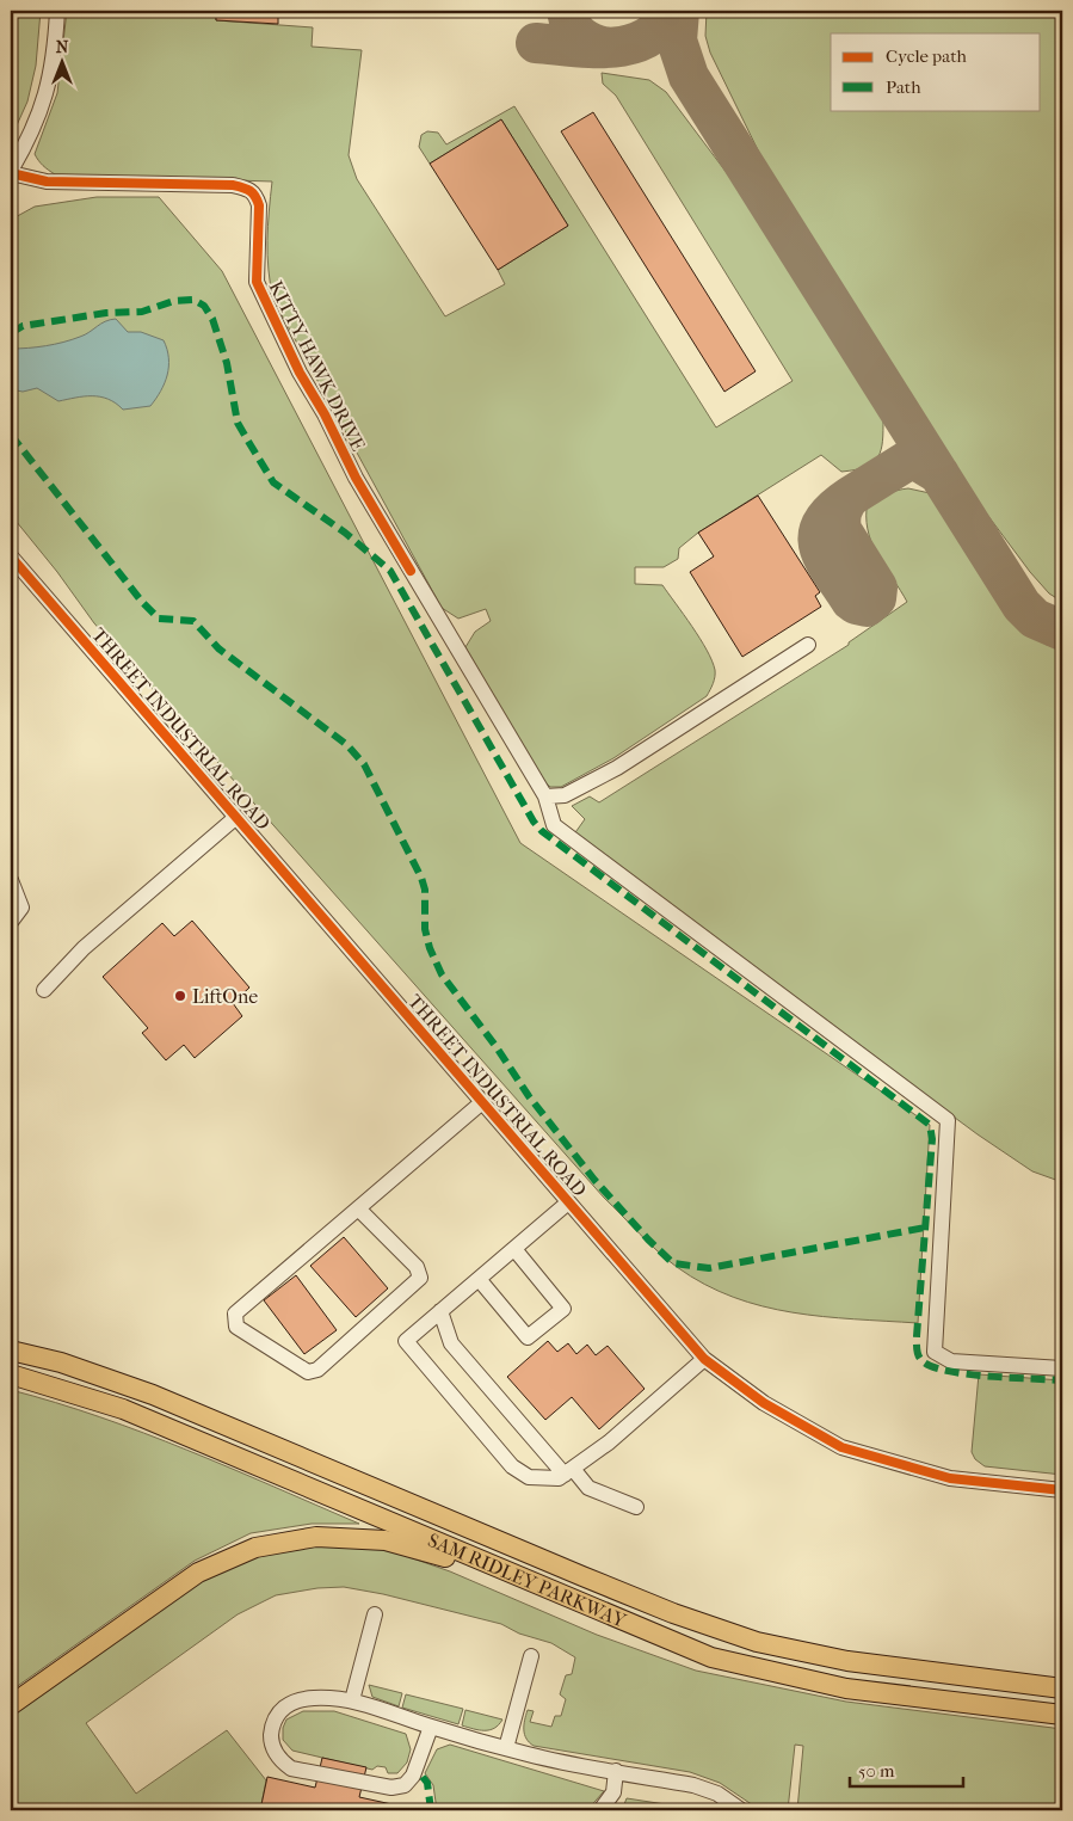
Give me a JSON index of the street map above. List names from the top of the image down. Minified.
{"streets":{"main road":["SAM RIDLEY PARKWAY"],"street":["KITTY HAWK DRIVE","THREET INDUSTRIAL ROAD"]},"places":["LiftOne"],"legend":["Cycle path","Path"],"scale_bar":"50 m","north":"top"}
